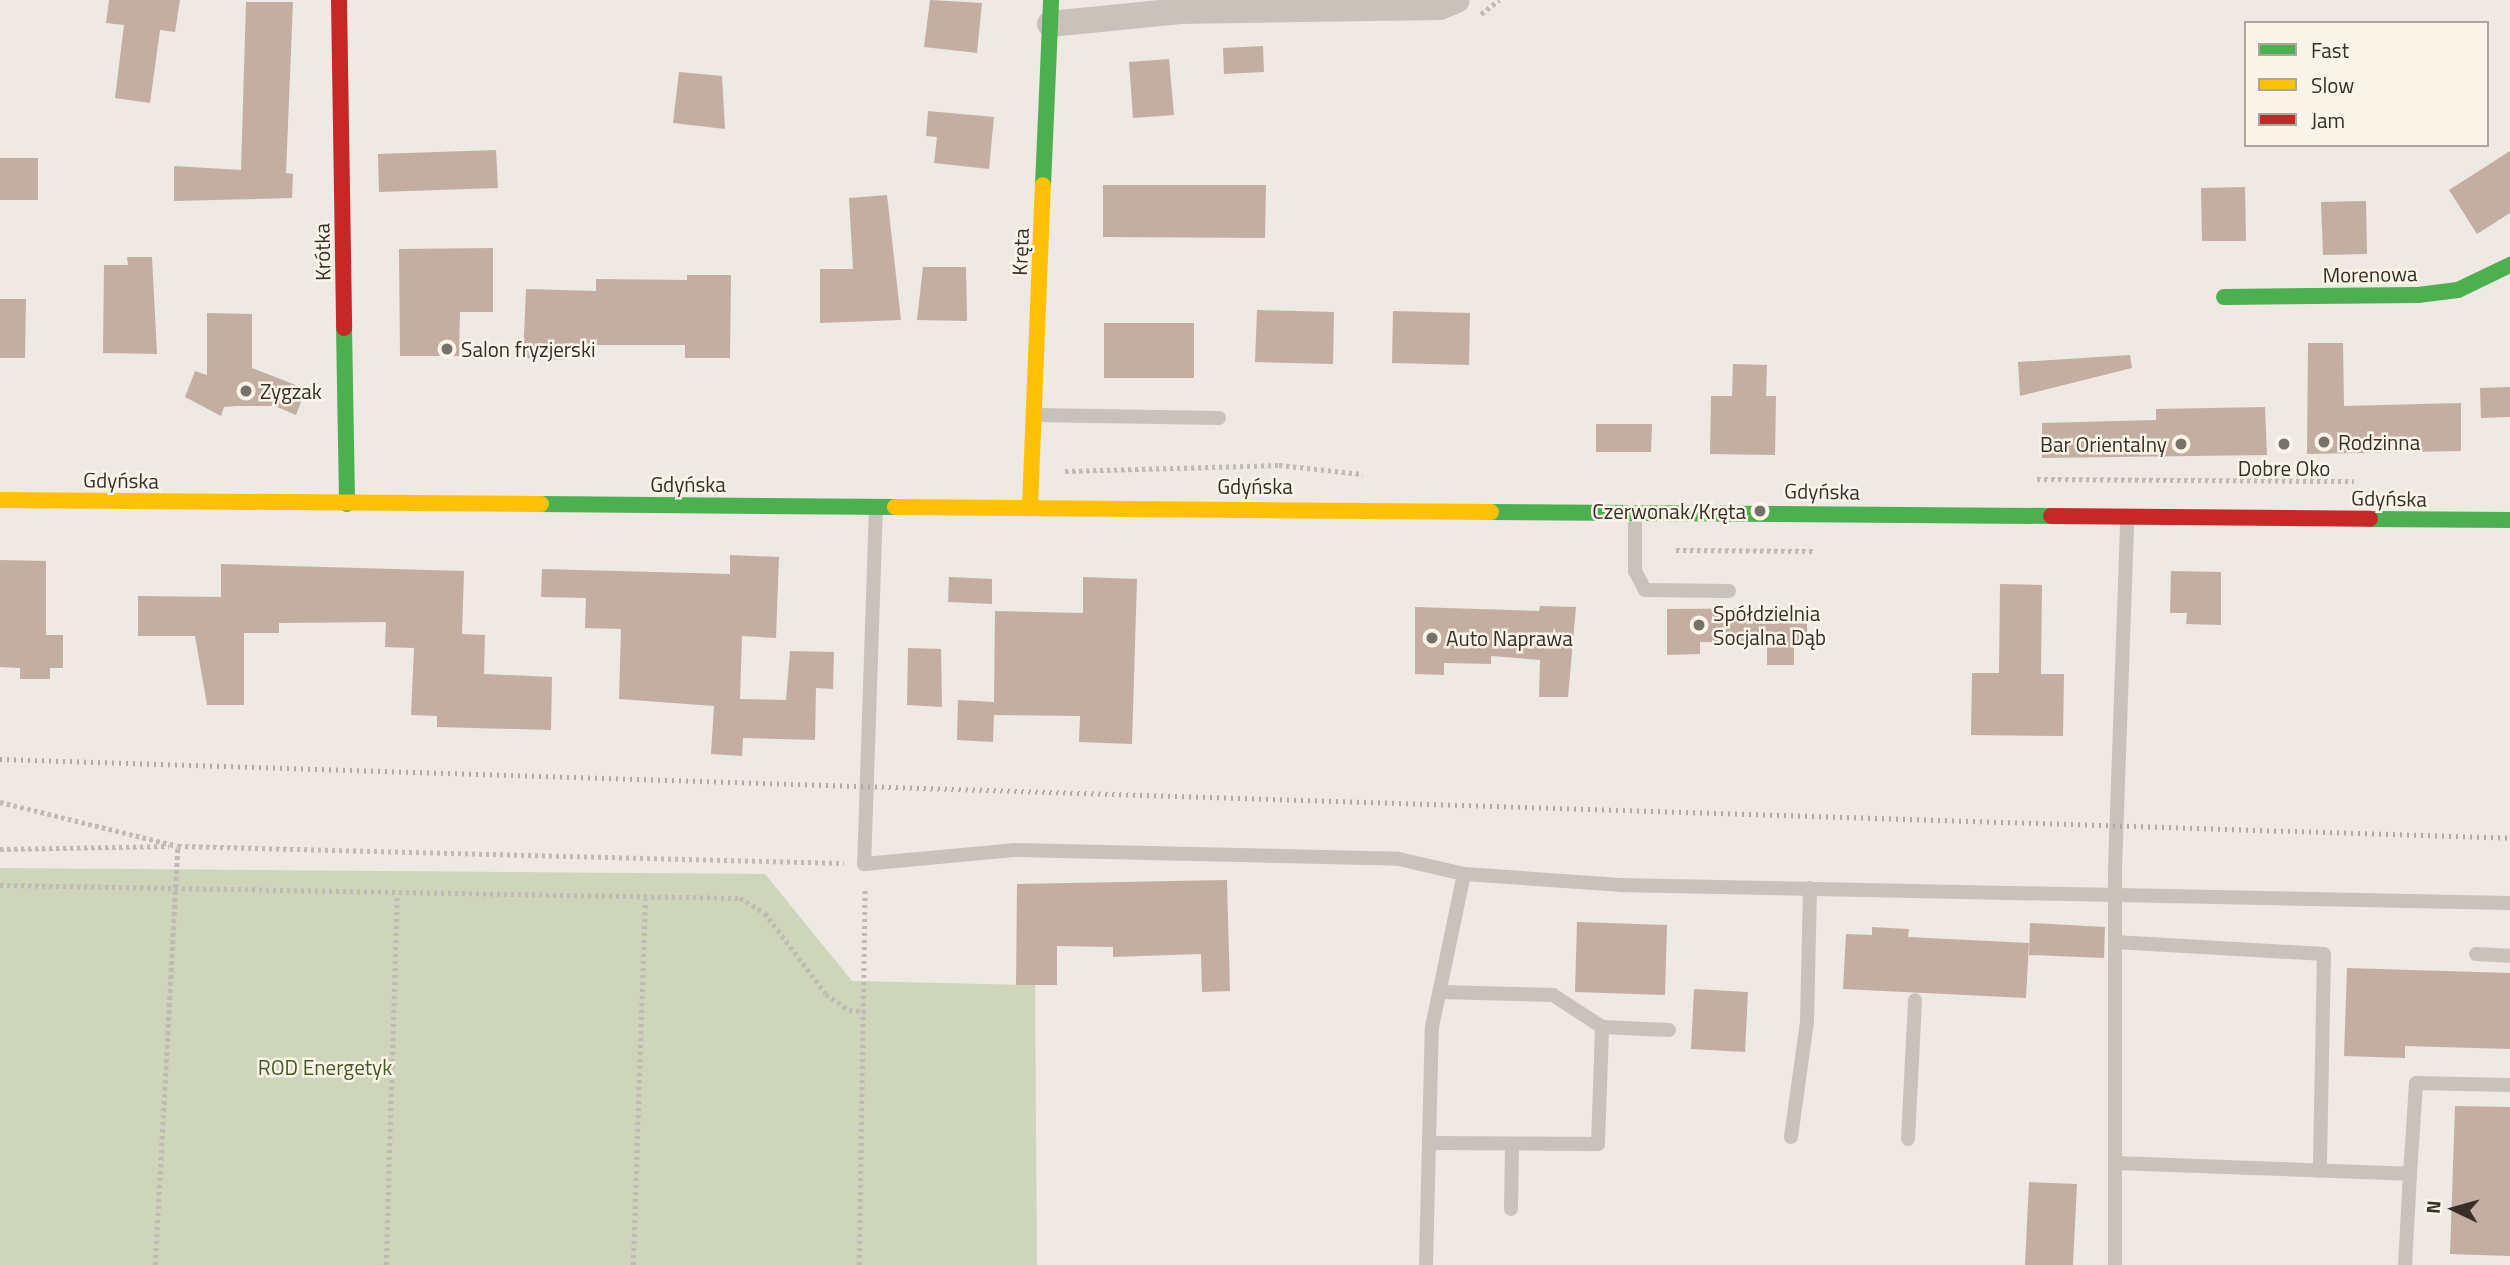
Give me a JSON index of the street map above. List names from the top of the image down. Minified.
{"streets":{"main road":["Krótka","Kręta","Morenowa","Gdyńska"]},"crossings":[["Krótka","Gdyńska"],["Kręta","Gdyńska"]],"parks":["ROD Energetyk"],"places":["Salon fryzjerski","Zygzak","Rodzinna","Bar Orientalny","Dobre Oko","Czerwonak/Kręta","Spółdzielnia Socjalna Dąb","Auto Naprawa"],"legend":["Fast","Slow","Jam"],"north":"left"}
